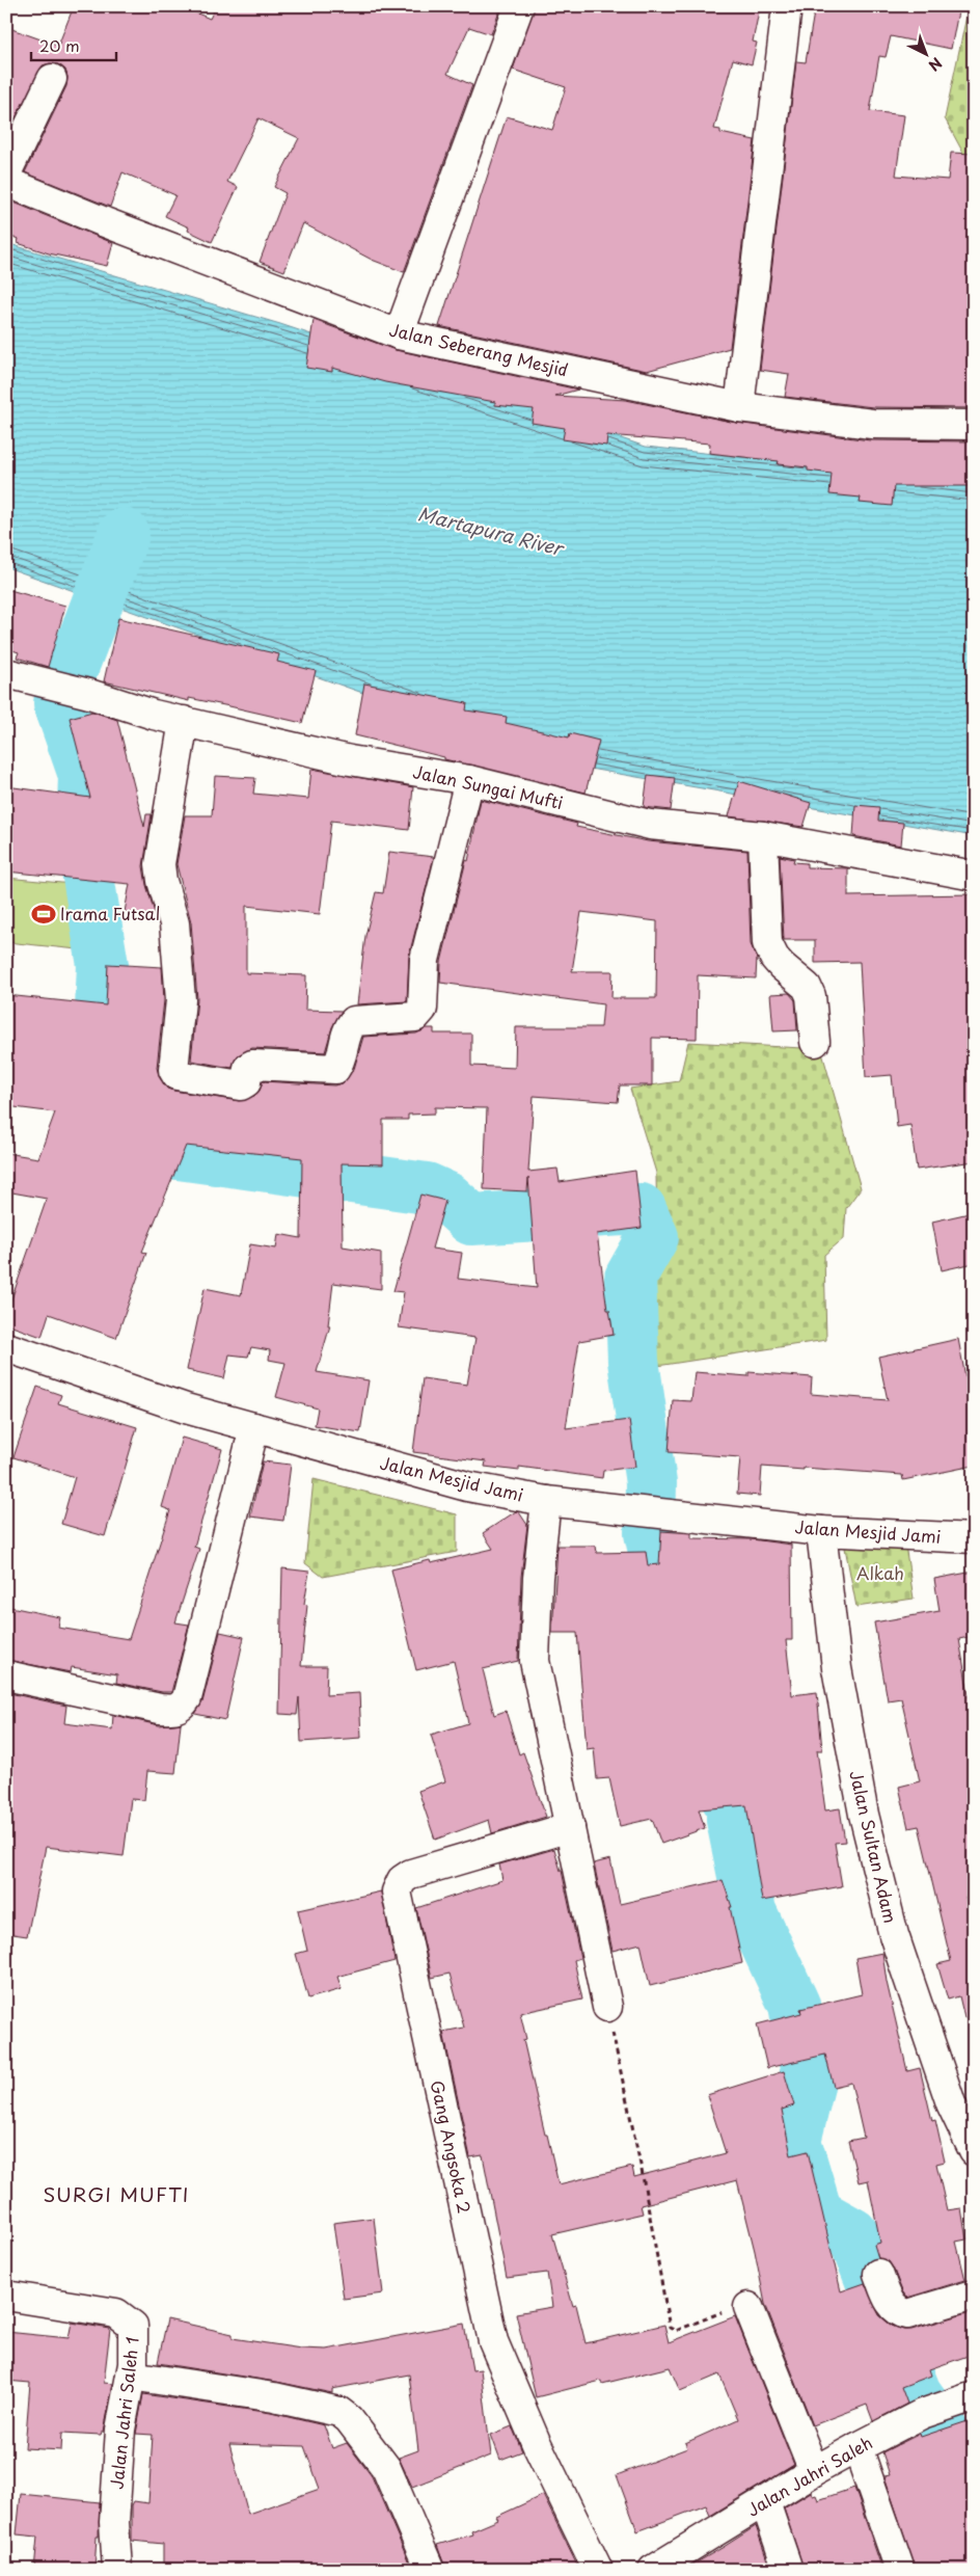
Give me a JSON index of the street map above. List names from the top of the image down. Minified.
{"streets":{"street":["Jalan Seberang Mesjid","Jalan Sungai Mufti","Jalan Mesjid Jami","Jalan Sultan Adam","Gang Angsoka 2","Jalan Jahri Saleh 1","Jalan Jahri Saleh"]},"crossings":[["Jalan Mesjid Jami","Jalan Sultan Adam"]],"districts":["SURGI MUFTI"],"water":["Martapura River"],"parks":["Alkah"],"places":{"sports":["Irama Futsal"]},"scale_bar":"20 m","north":"bottom right"}
